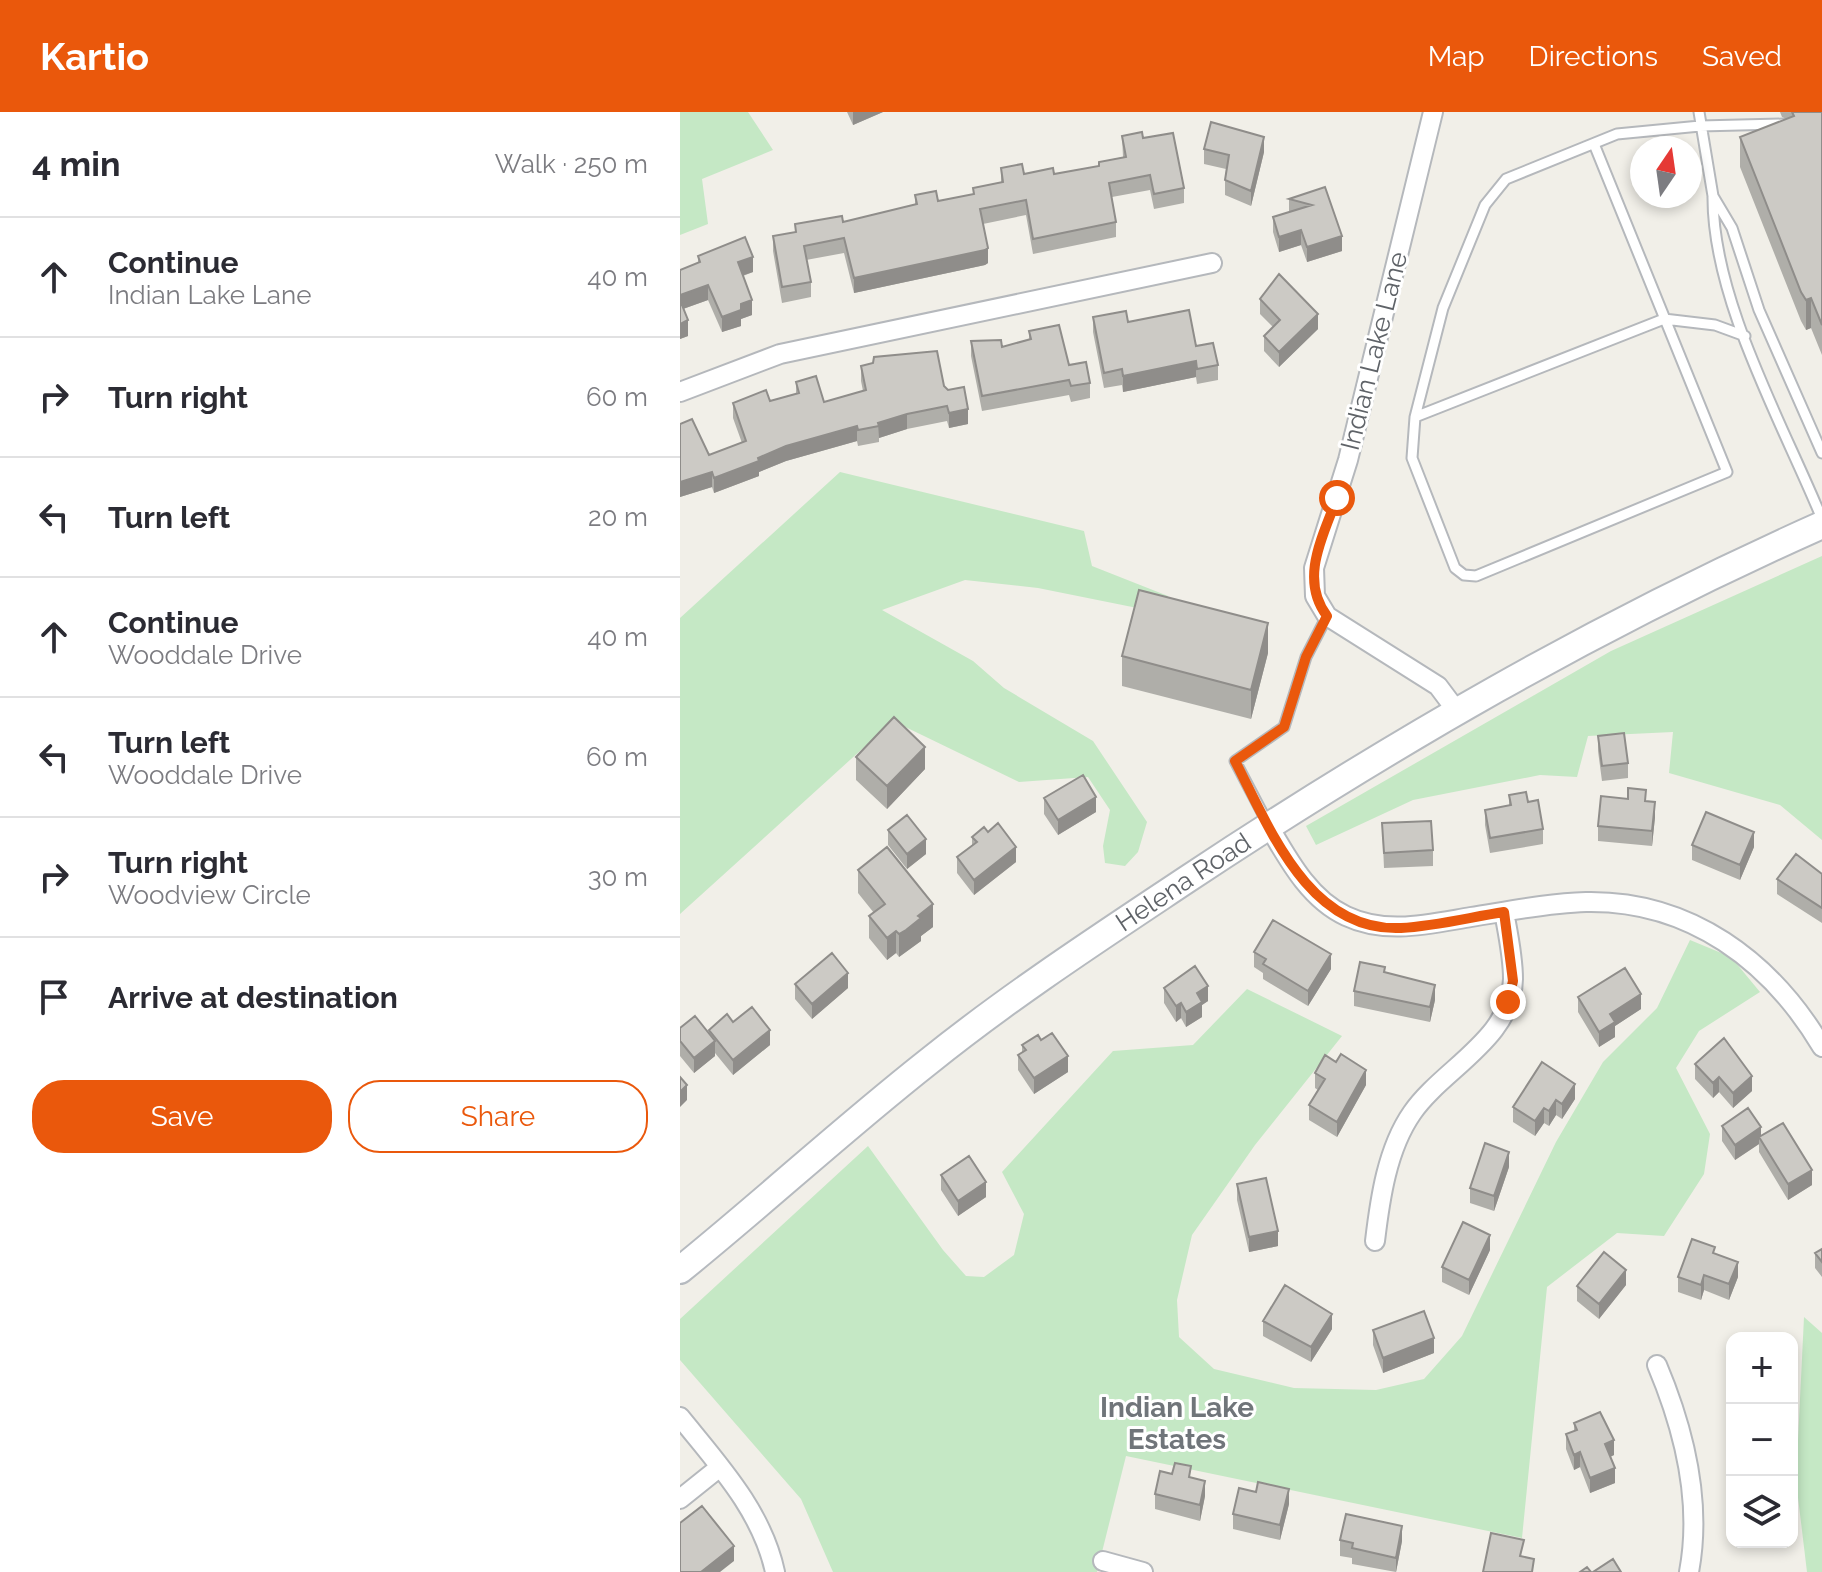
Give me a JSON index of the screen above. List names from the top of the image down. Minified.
{"streets":{"main road":["Helena Road"],"street":["Indian Lake Lane"]},"districts":["Indian Lake Estates"],"north":"top","page":{"header":"Kartio","nav":["Map","Directions","Saved"],"heading":["4 min","Walk · 250 m"],"list":[["Continue","Indian Lake Lane","40 m"],["Turn right","60 m"],["Turn left","20 m"],["Continue","Wooddale Drive","40 m"],["Turn left","Wooddale Drive","60 m"],["Turn right","Woodview Circle","30 m"],"Arrive at destination"],"buttons":["Save","Share"],"map_buttons":["+","−"]}}
